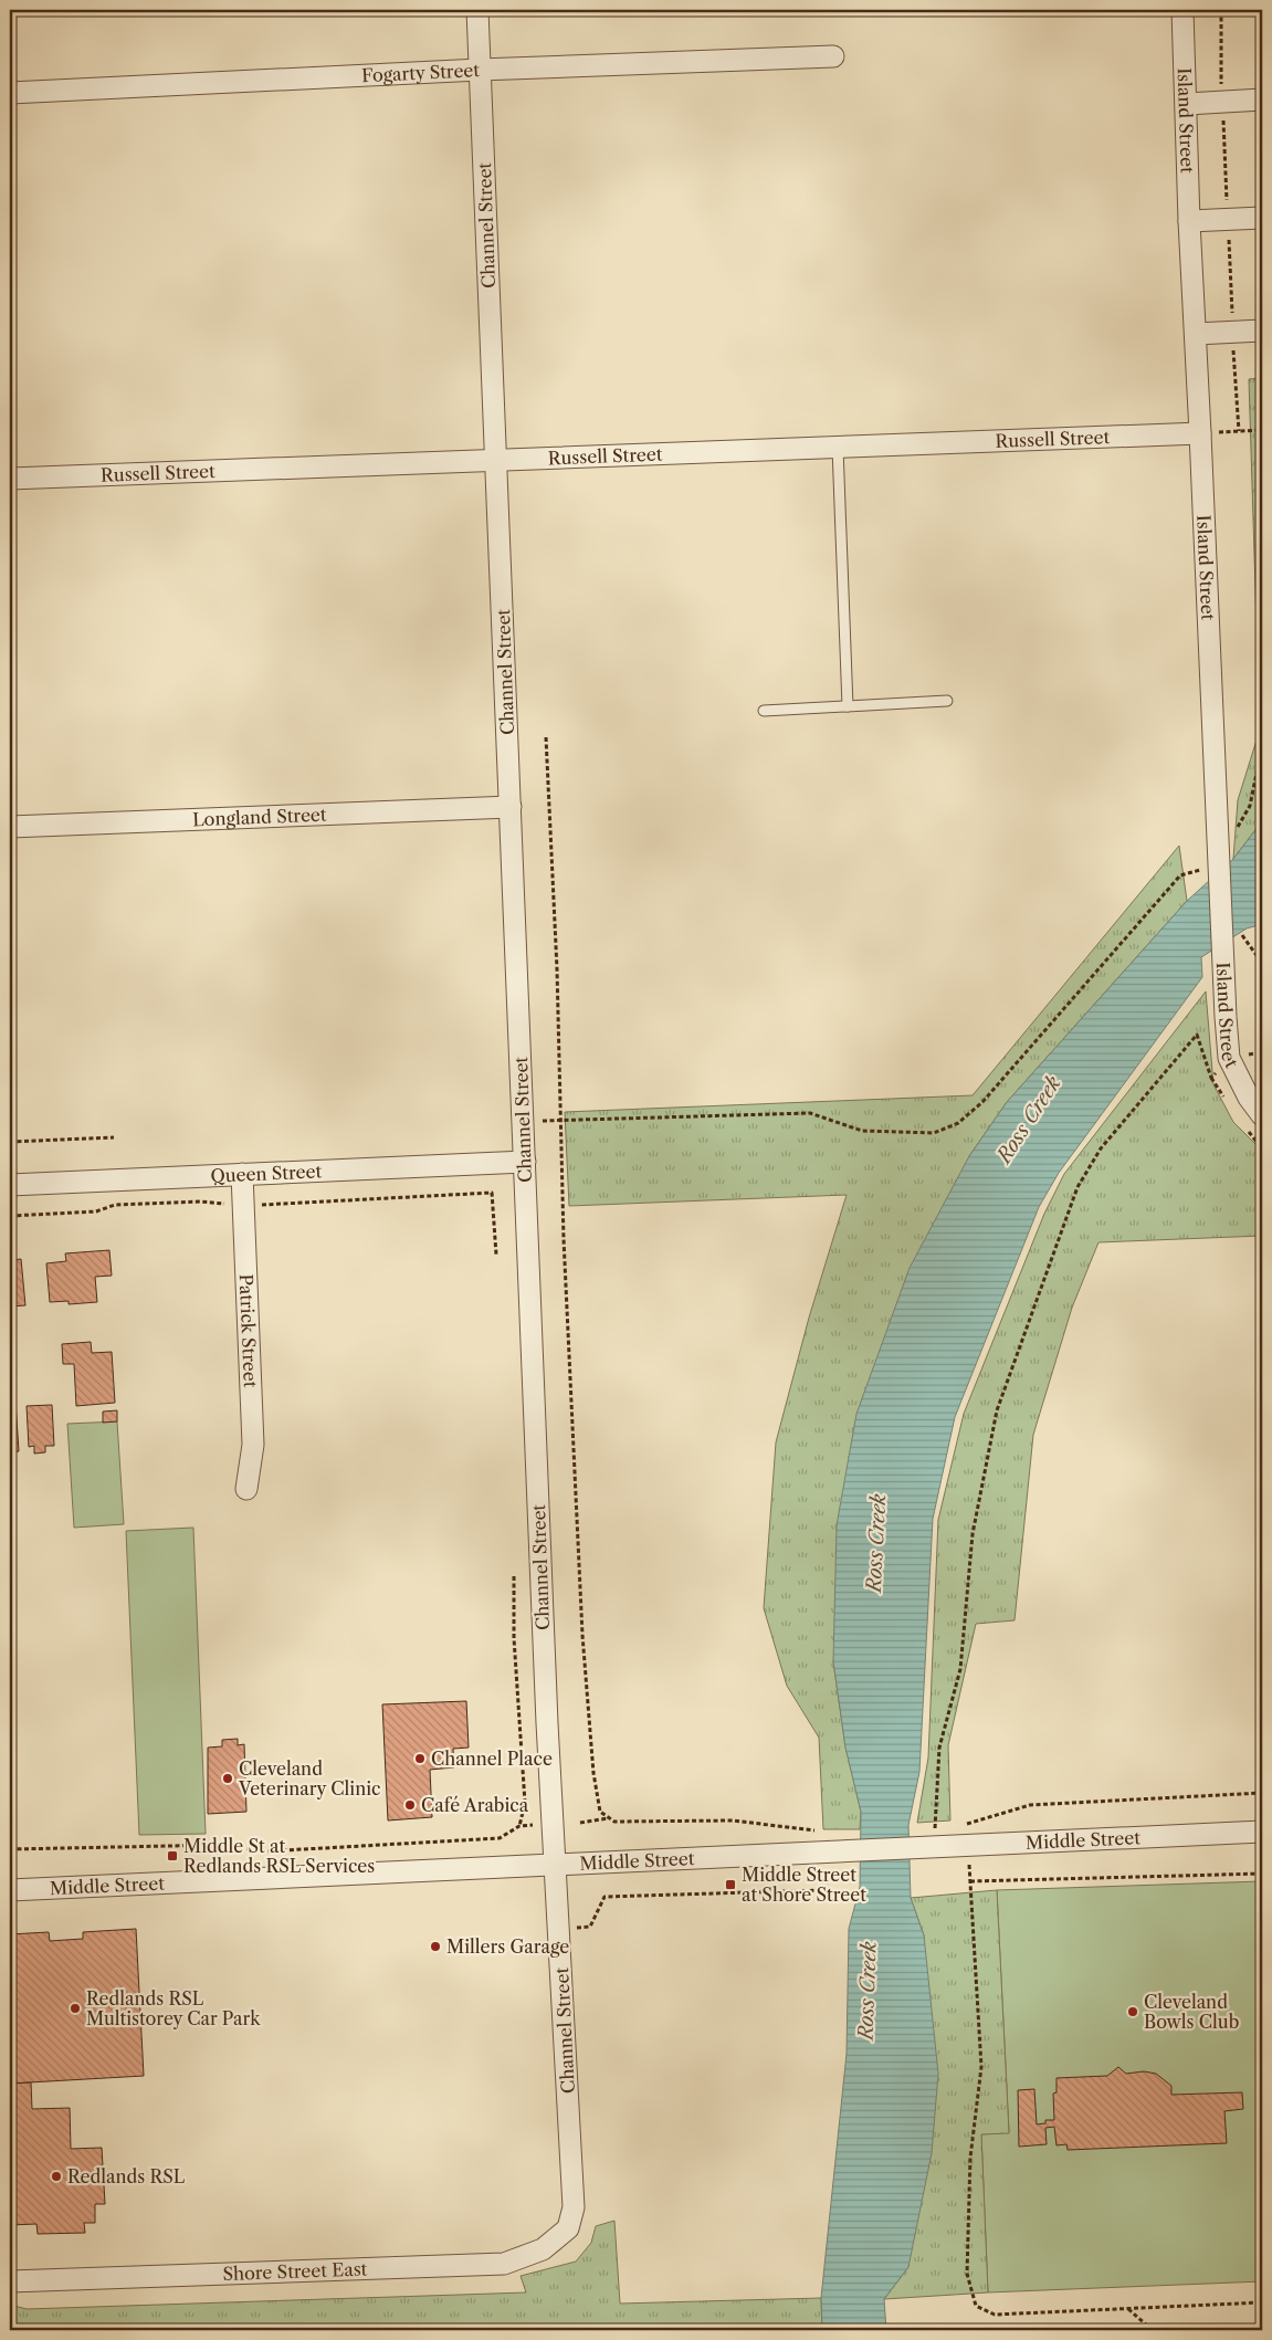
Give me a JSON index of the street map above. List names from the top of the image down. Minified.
{"streets":{"street":["Fogarty Street","Island Street","Channel Street","Russell Street","Longland Street","Queen Street","Patrick Street","Middle Street","Shore Street East"]},"crossings":[["Fogarty Street","Channel Street"],["Island Street","Russell Street"],["Channel Street","Russell Street"],["Channel Street","Longland Street"],["Channel Street","Queen Street"],["Channel Street","Middle Street"],["Channel Street","Shore Street East"],["Queen Street","Patrick Street"]],"water":["Ross Creek"],"places":{"other":["Channel Place","Cleveland Veterinary Clinic","Café Arabica","Millers Garage","Redlands RSL Multistorey Car Park","Cleveland Bowls Club","Redlands RSL"],"transit":["Middle St at Redlands RSL Services","Middle Street at Shore Street"]}}
